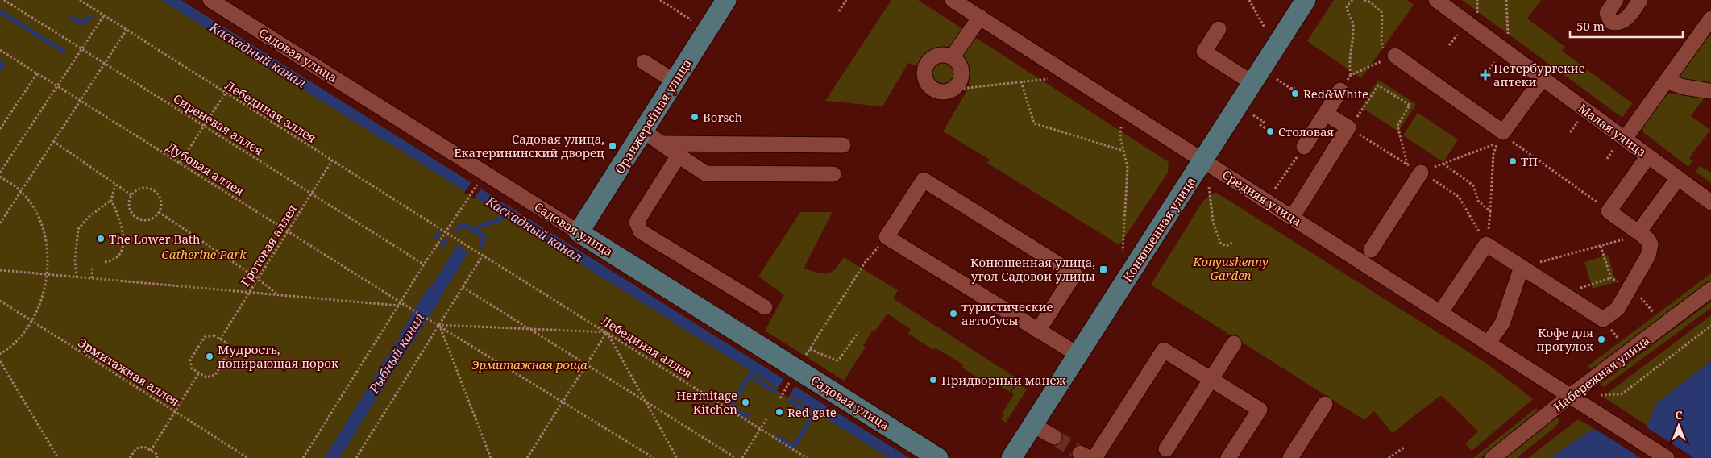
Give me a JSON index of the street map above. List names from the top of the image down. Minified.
{"streets":{"main road":["Садовая улица","Оранжерейная улица","Конюшенная улица"],"street":["Малая улица","Средняя улица","Набережная улица"],"path":["Лебединая аллея","Сиреневая аллея","Дубовая аллея","Гротовая аллея","Эрмитажная аллея"]},"crossings":[["Садовая улица","Оранжерейная улица"],["Лебединая аллея","Гротовая аллея"],["Сиреневая аллея","Гротовая аллея"],["Дубовая аллея","Гротовая аллея"],["Средняя улица","Конюшенная улица"],["Средняя улица","Набережная улица"]],"water":["Каскадный канал","Рыбный канал"],"parks":["Catherine Park","Konyushenny Garden","Эрмитажная роща"],"places":{"health":["Петербургские аптеки"],"other":["Red&White","Borsch","Столовая","ТП","The Lower Bath","туристические автобусы","Кофе для прогулок","Мудрость, попирающая порок","Придворный манеж","Hermitage Kitchen","Red gate"],"transit":["Садовая улица, Екатерининский дворец","Конюшенная улица, угол Садовой улицы"]},"scale_bar":"50 m","north":"top"}
